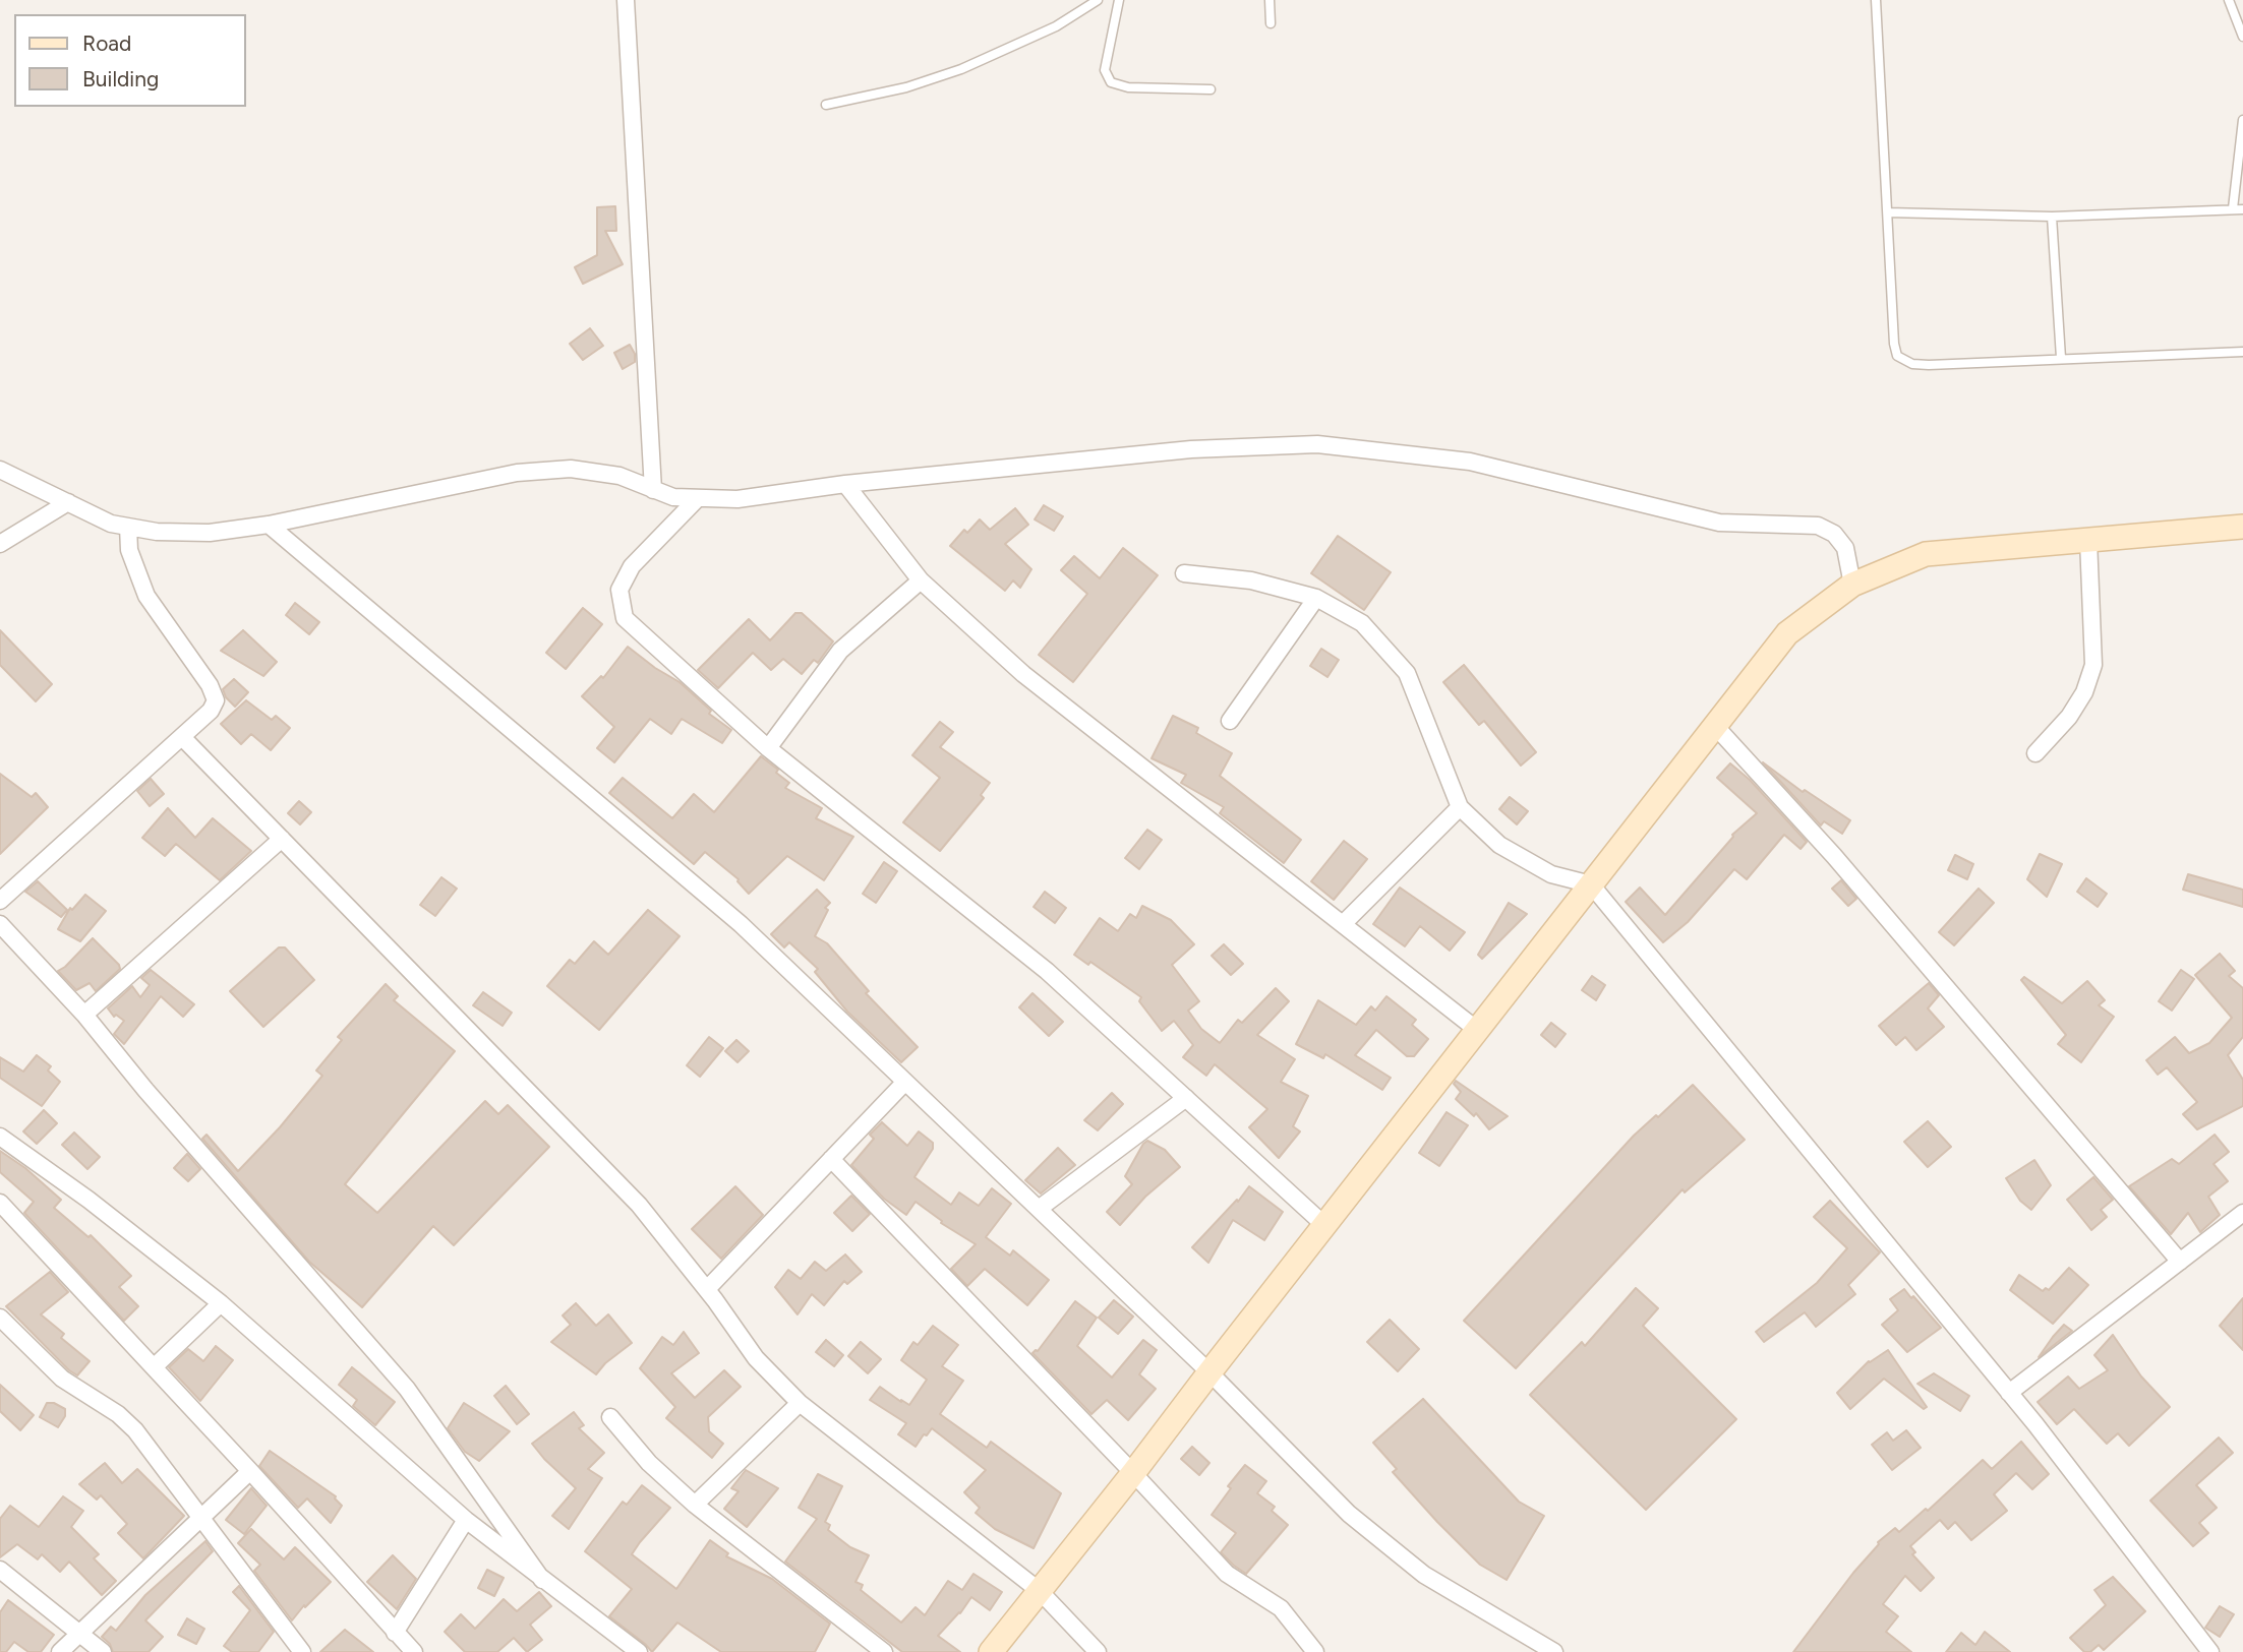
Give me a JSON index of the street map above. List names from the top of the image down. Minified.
{"legend":["Road","Building"]}
